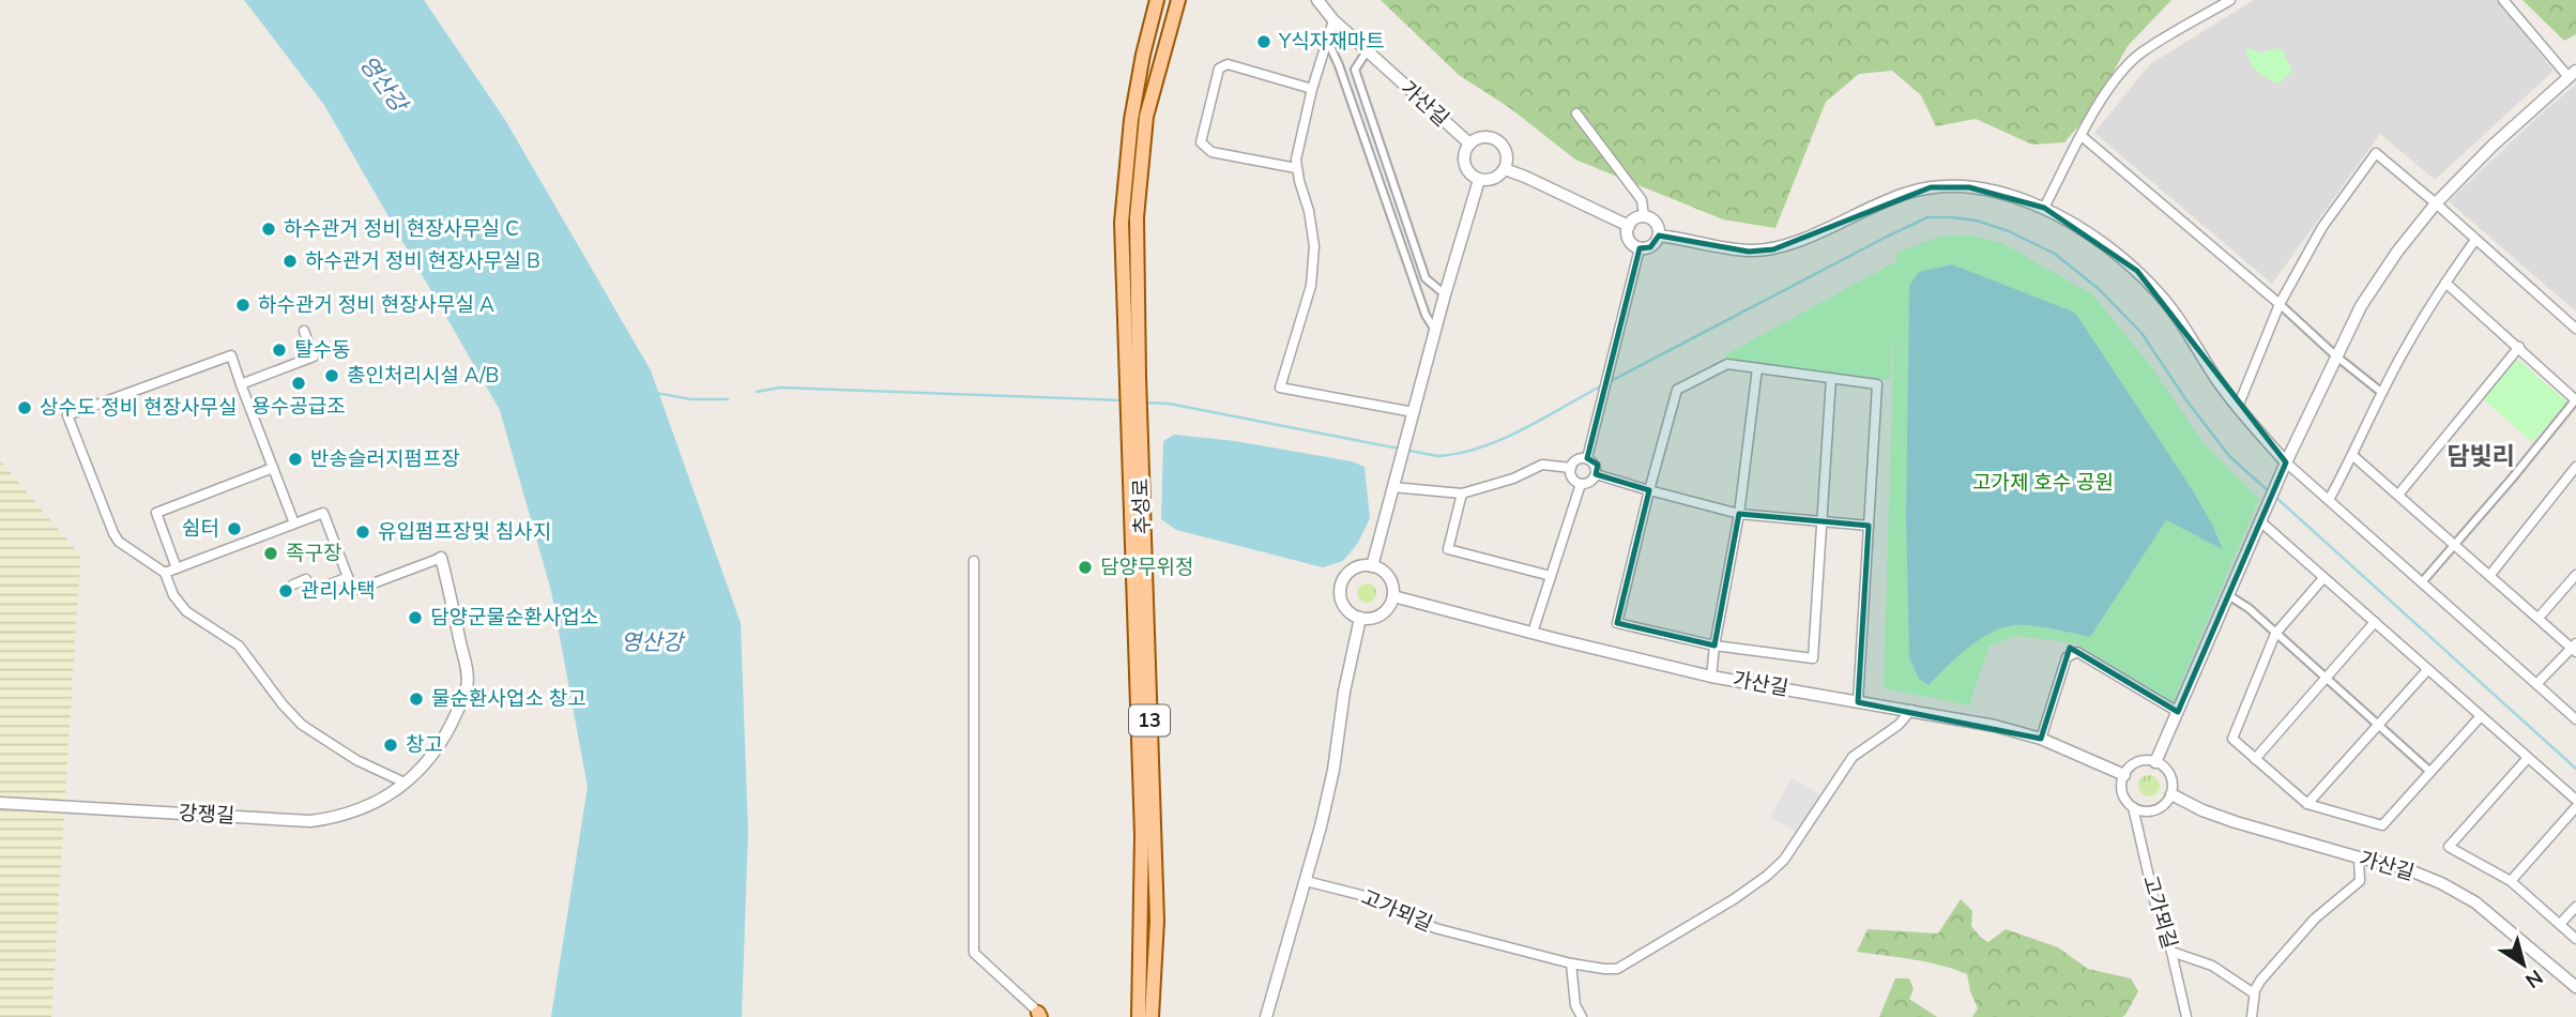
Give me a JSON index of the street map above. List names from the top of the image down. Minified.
{"streets":{"main road":["추성로","13"],"street":["가산길","강쟁길","고가뫼길"]},"crossings":[["가산길","고가뫼길"]],"districts":["담빛리"],"water":["영산강"],"parks":["고가제 호수 공원"],"places":["Y식자재마트","하수관거 정비 현장사무실 C","하수관거 정비 현장사무실 B","하수관거 정비 현장사무실 A","탈수동","총인처리시설 A/B","용수공급조","상수도 정비 현장사무실","반송슬러지펌프장","쉼터","유입펌프장및 침사지","족구장","담양무위정","관리사택","담양군물순환사업소","물순환사업소 창고","창고"],"north":"bottom right"}
